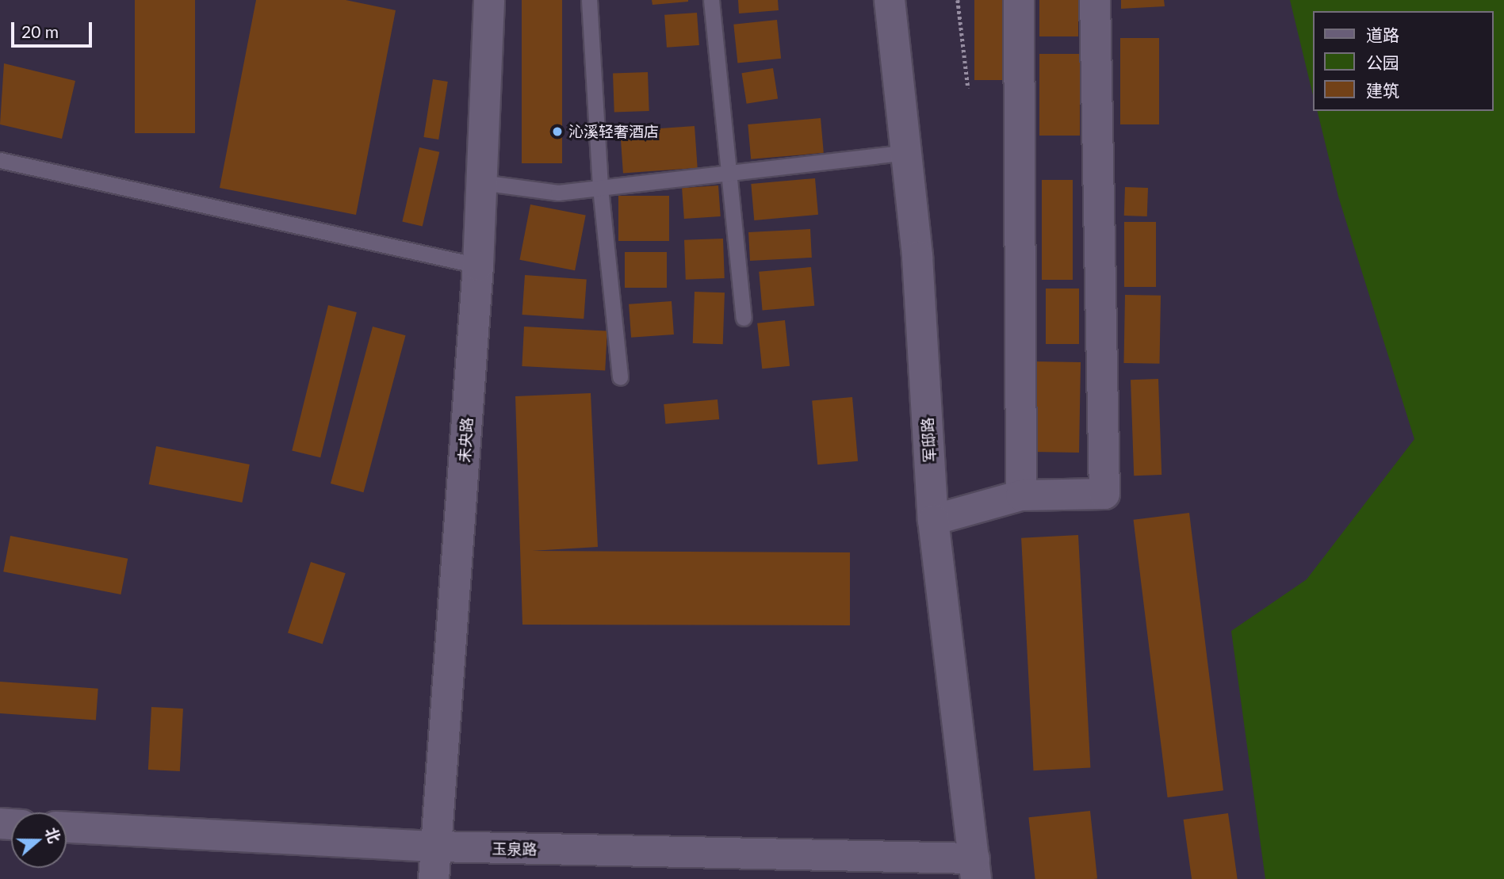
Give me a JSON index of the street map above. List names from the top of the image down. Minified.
{"streets":{"street":["未央路","军邸路","玉泉路"]},"crossings":[["未央路","玉泉路"],["军邸路","玉泉路"]],"places":["沁溪轻奢酒店"],"legend":["道路","公园","建筑"],"scale_bar":"20 m","north":"right"}
